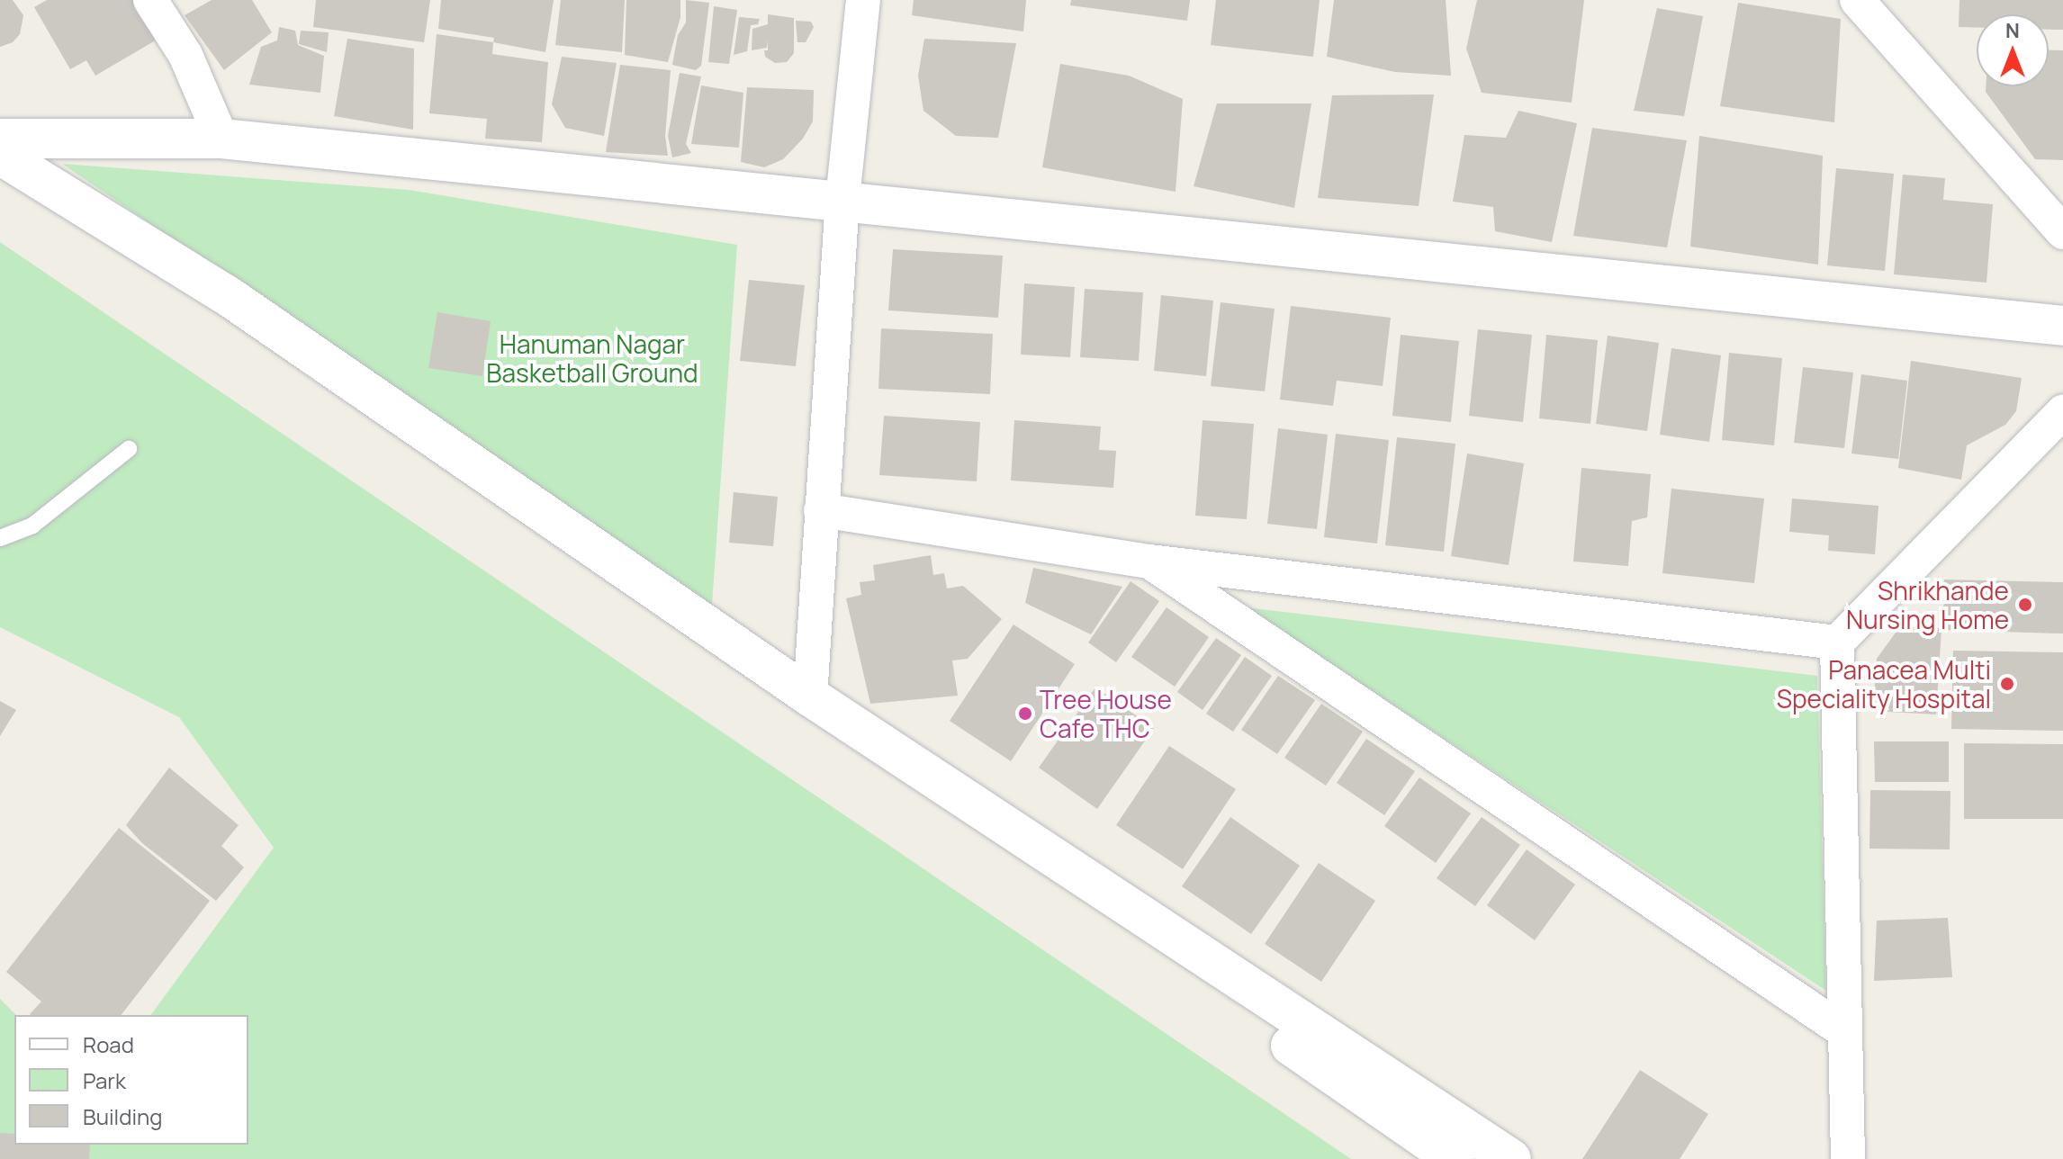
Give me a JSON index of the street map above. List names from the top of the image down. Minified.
{"parks":["Hanuman Nagar Basketball Ground"],"places":["Shrikhande Nursing Home","Panacea Multi Speciality Hospital","Tree House Cafe THC"],"legend":["Road","Park","Building"],"north":"top"}
